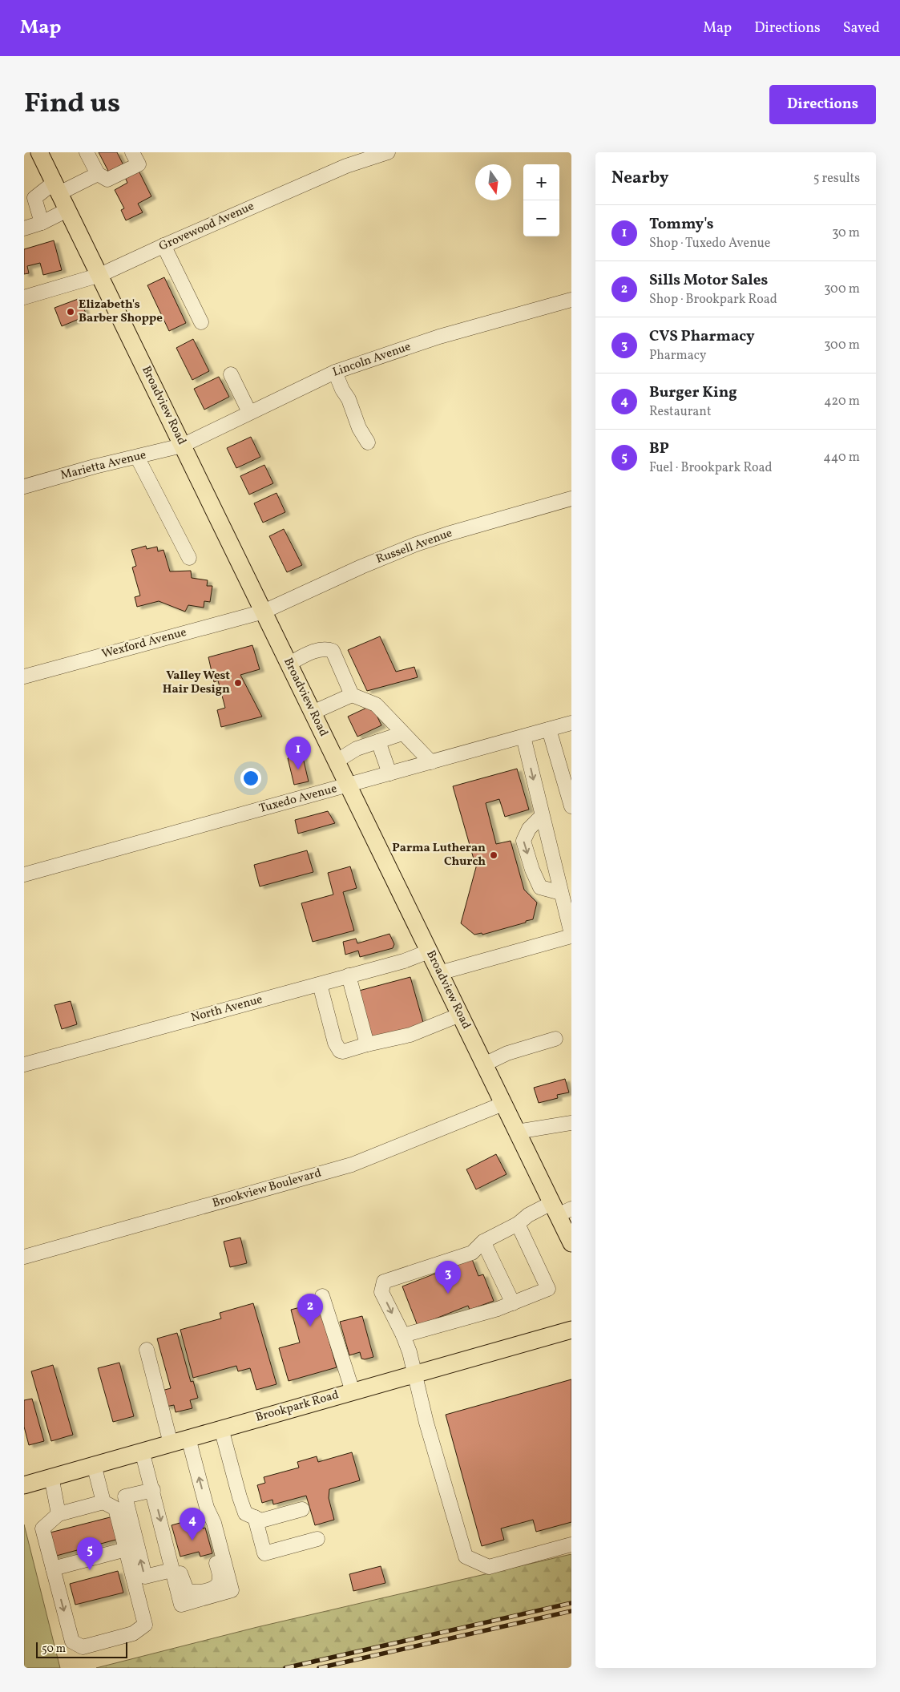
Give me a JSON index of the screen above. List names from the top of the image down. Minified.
{"streets":{"main road":["Broadview Road","Brookpark Road"],"street":["Grovewood Avenue","Lincoln Avenue","Marietta Avenue","Russell Avenue","Wexford Avenue","Tuxedo Avenue","North Avenue","Brookview Boulevard"]},"crossings":[["Grovewood Avenue","Broadview Road"],["Lincoln Avenue","Broadview Road"],["Lincoln Avenue","Marietta Avenue"],["Broadview Road","Marietta Avenue"],["Broadview Road","Russell Avenue"],["Broadview Road","Wexford Avenue"],["Broadview Road","Tuxedo Avenue"],["Broadview Road","North Avenue"],["Broadview Road","Brookview Boulevard"],["Russell Avenue","Wexford Avenue"]],"places":["Elizabeth's Barber Shoppe","Valley West Hair Design","Parma Lutheran Church"],"scale_bar":"50 m","north":"bottom","page":{"header":"Map","nav":["Map","Directions","Saved"],"title":"Find us","buttons":"Directions","heading":["Nearby","5 results"],"map_buttons":["+","−"],"list":[{"mark":"1","name":"Tommy's","note":"Shop · Tuxedo Avenue","value":"30 m"},{"mark":"2","name":"Sills Motor Sales","note":"Shop · Brookpark Road","value":"300 m"},{"mark":"3","name":"CVS Pharmacy","note":"Pharmacy","value":"300 m"},{"mark":"4","name":"Burger King","note":"Restaurant","value":"420 m"},{"mark":"5","name":"BP","note":"Fuel · Brookpark Road","value":"440 m"}],"pins":["1","3","2","4","5"],"scale":"50 m"}}
